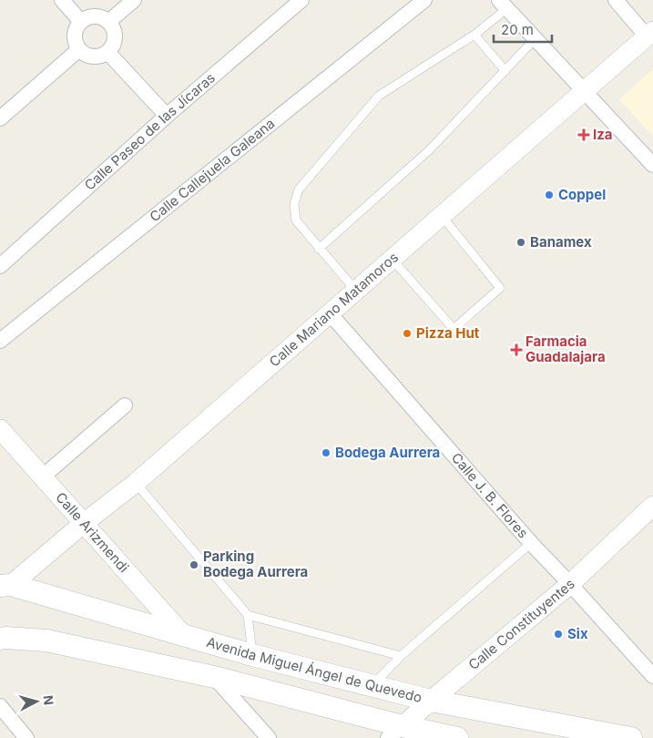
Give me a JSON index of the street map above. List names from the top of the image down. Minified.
{"streets":{"main road":["Avenida Miguel Ángel de Quevedo"],"street":["Calle Paseo de las Jícaras","Calle Callejuela Galeana","Calle Mariano Matamoros","Calle J. B. Flores","Calle Arizmendi","Calle Constituyentes"]},"crossings":[["Calle Mariano Matamoros","Calle J. B. Flores"],["Calle Mariano Matamoros","Calle Arizmendi"],["Calle Mariano Matamoros","Avenida Miguel Ángel de Quevedo"],["Calle J. B. Flores","Calle Constituyentes"],["Calle Arizmendi","Avenida Miguel Ángel de Quevedo"],["Calle Constituyentes","Avenida Miguel Ángel de Quevedo"]],"places":{"health":["Iza","Farmacia Guadalajara"],"other":["Coppel","Banamex","Pizza Hut","Bodega Aurrera","Parking Bodega Aurrera","Six"]},"scale_bar":"20 m","north":"right"}
